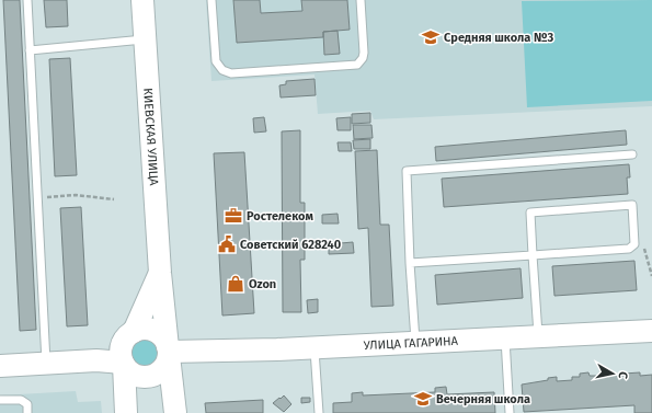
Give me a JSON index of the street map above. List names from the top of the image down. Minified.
{"streets":{"main road":["КИЕВСКАЯ УЛИЦА","УЛИЦА ГАГАРИНА"]},"crossings":[["КИЕВСКАЯ УЛИЦА","УЛИЦА ГАГАРИНА"]],"places":{"school or university":["Средняя школа №3","Вечерняя школа"],"office":["Ростелеком"],"public building":["Советский 628240"],"shop":["Ozon"]},"north":"right"}
